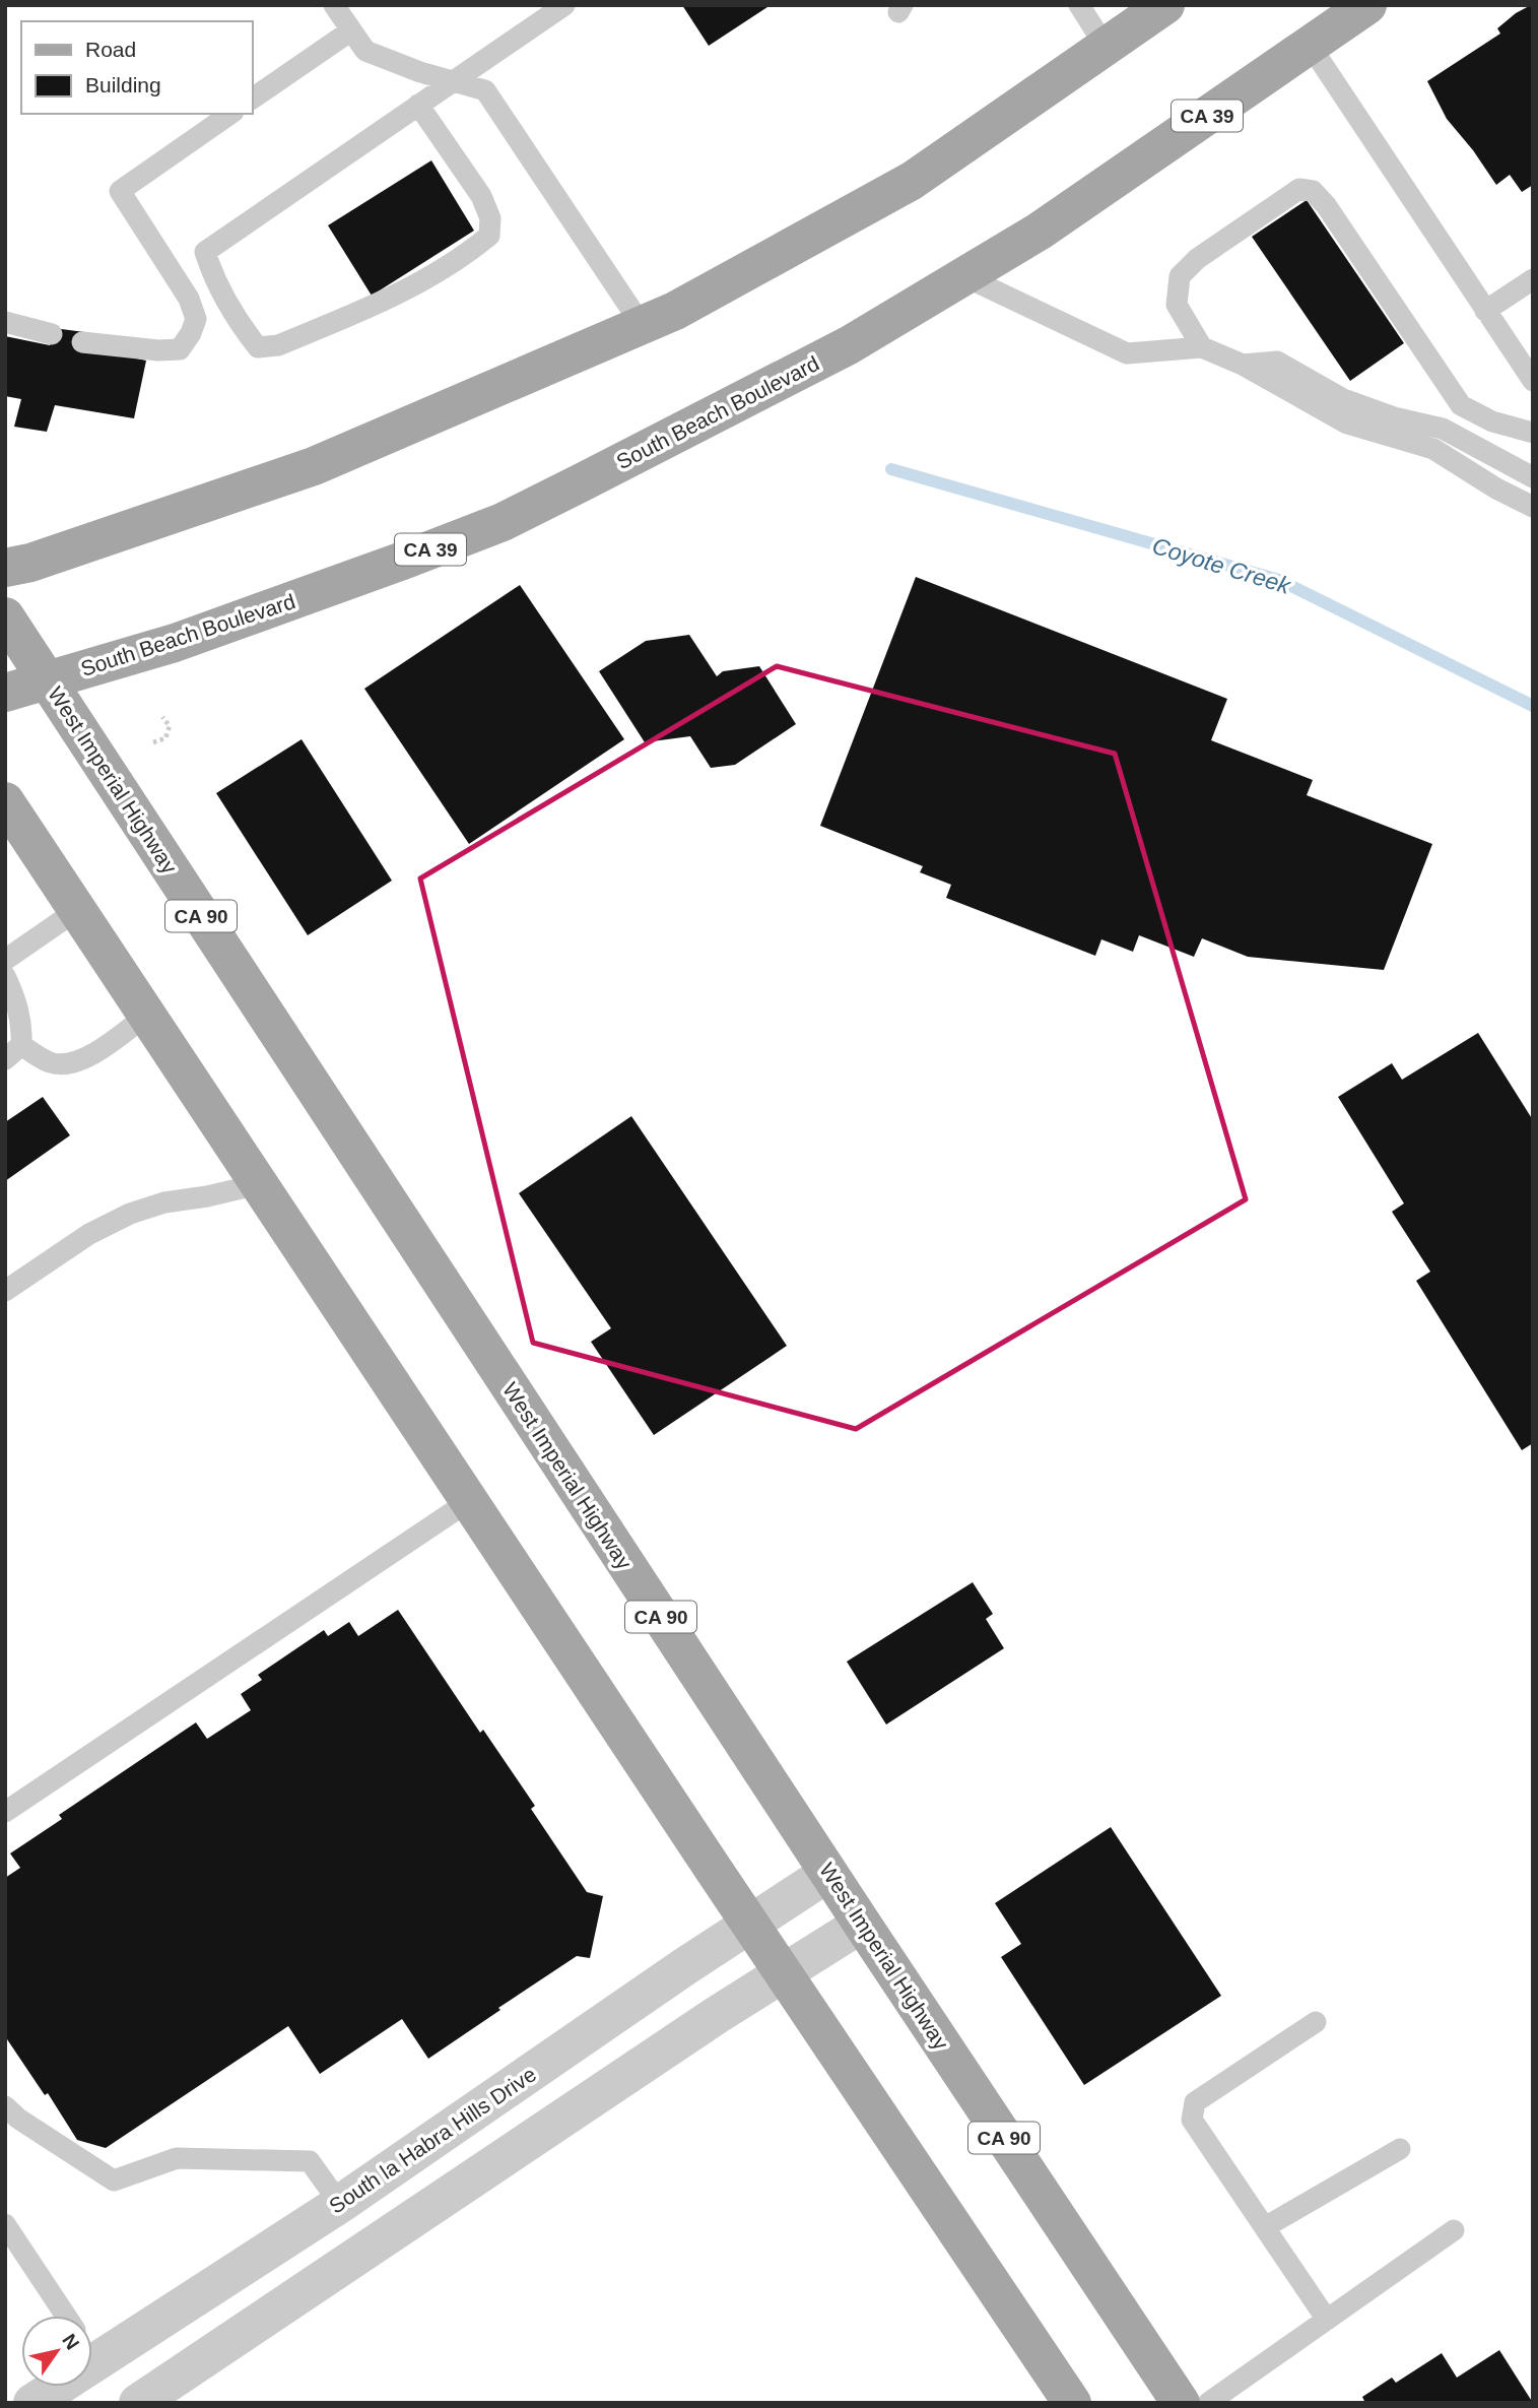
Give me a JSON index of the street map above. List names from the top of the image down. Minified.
{"streets":{"main road":["CA 39","South Beach Boulevard","West Imperial Highway","CA 90"],"street":["South la Habra Hills Drive"]},"crossings":[["South Beach Boulevard","West Imperial Highway"],["West Imperial Highway","South la Habra Hills Drive"]],"water":["Coyote Creek"],"legend":["Road","Building"],"north":"top right"}
